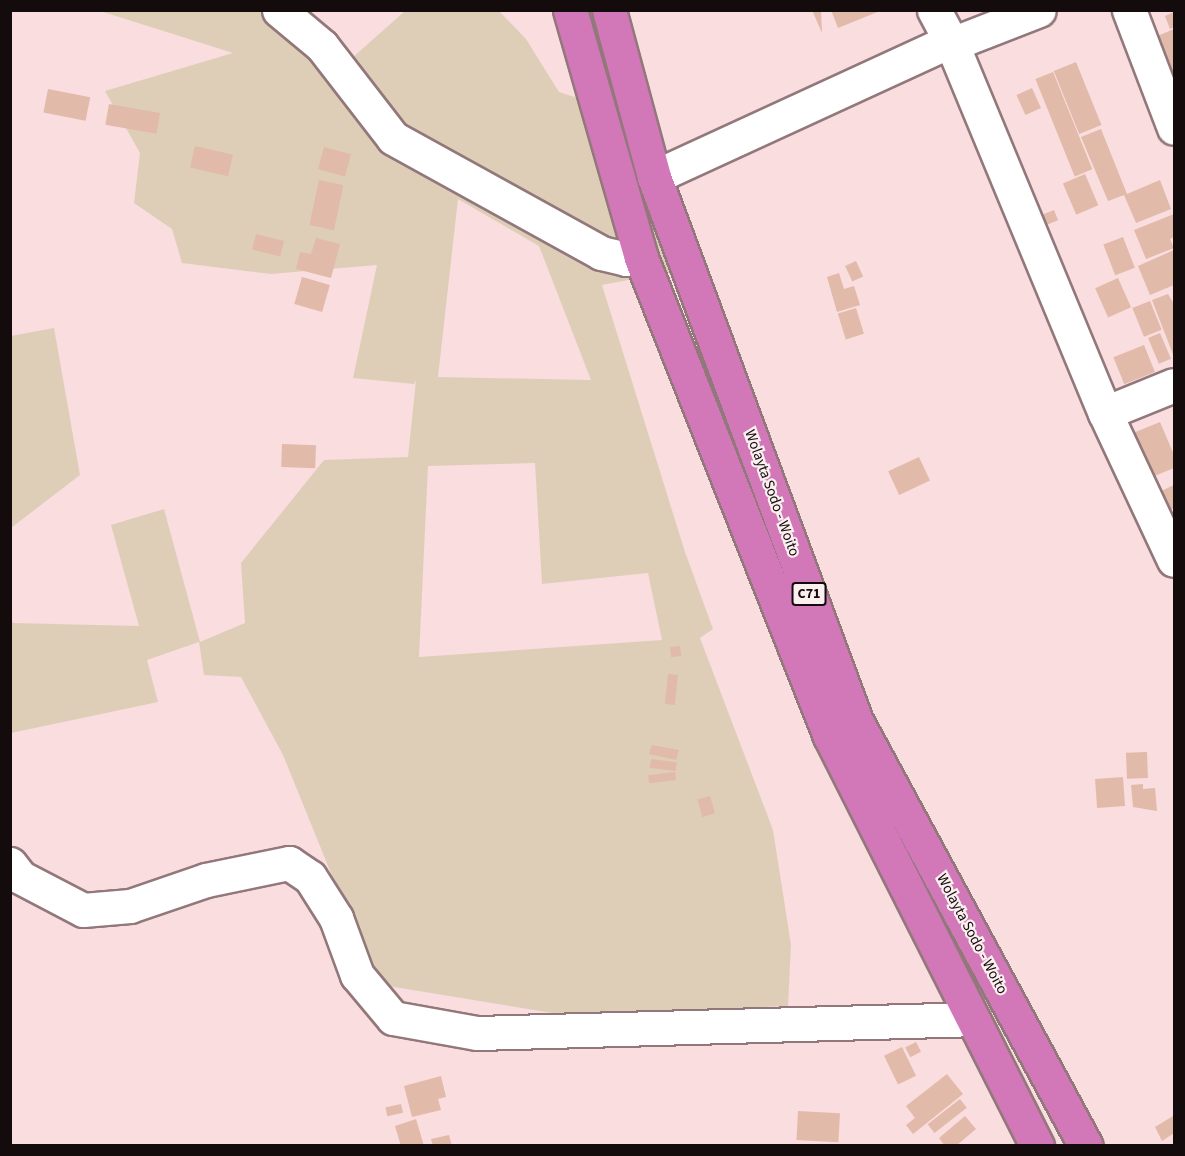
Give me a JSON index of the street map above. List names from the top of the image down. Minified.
{"streets":{"highway":["Wolayta Sodo - Woito","C71"]}}
